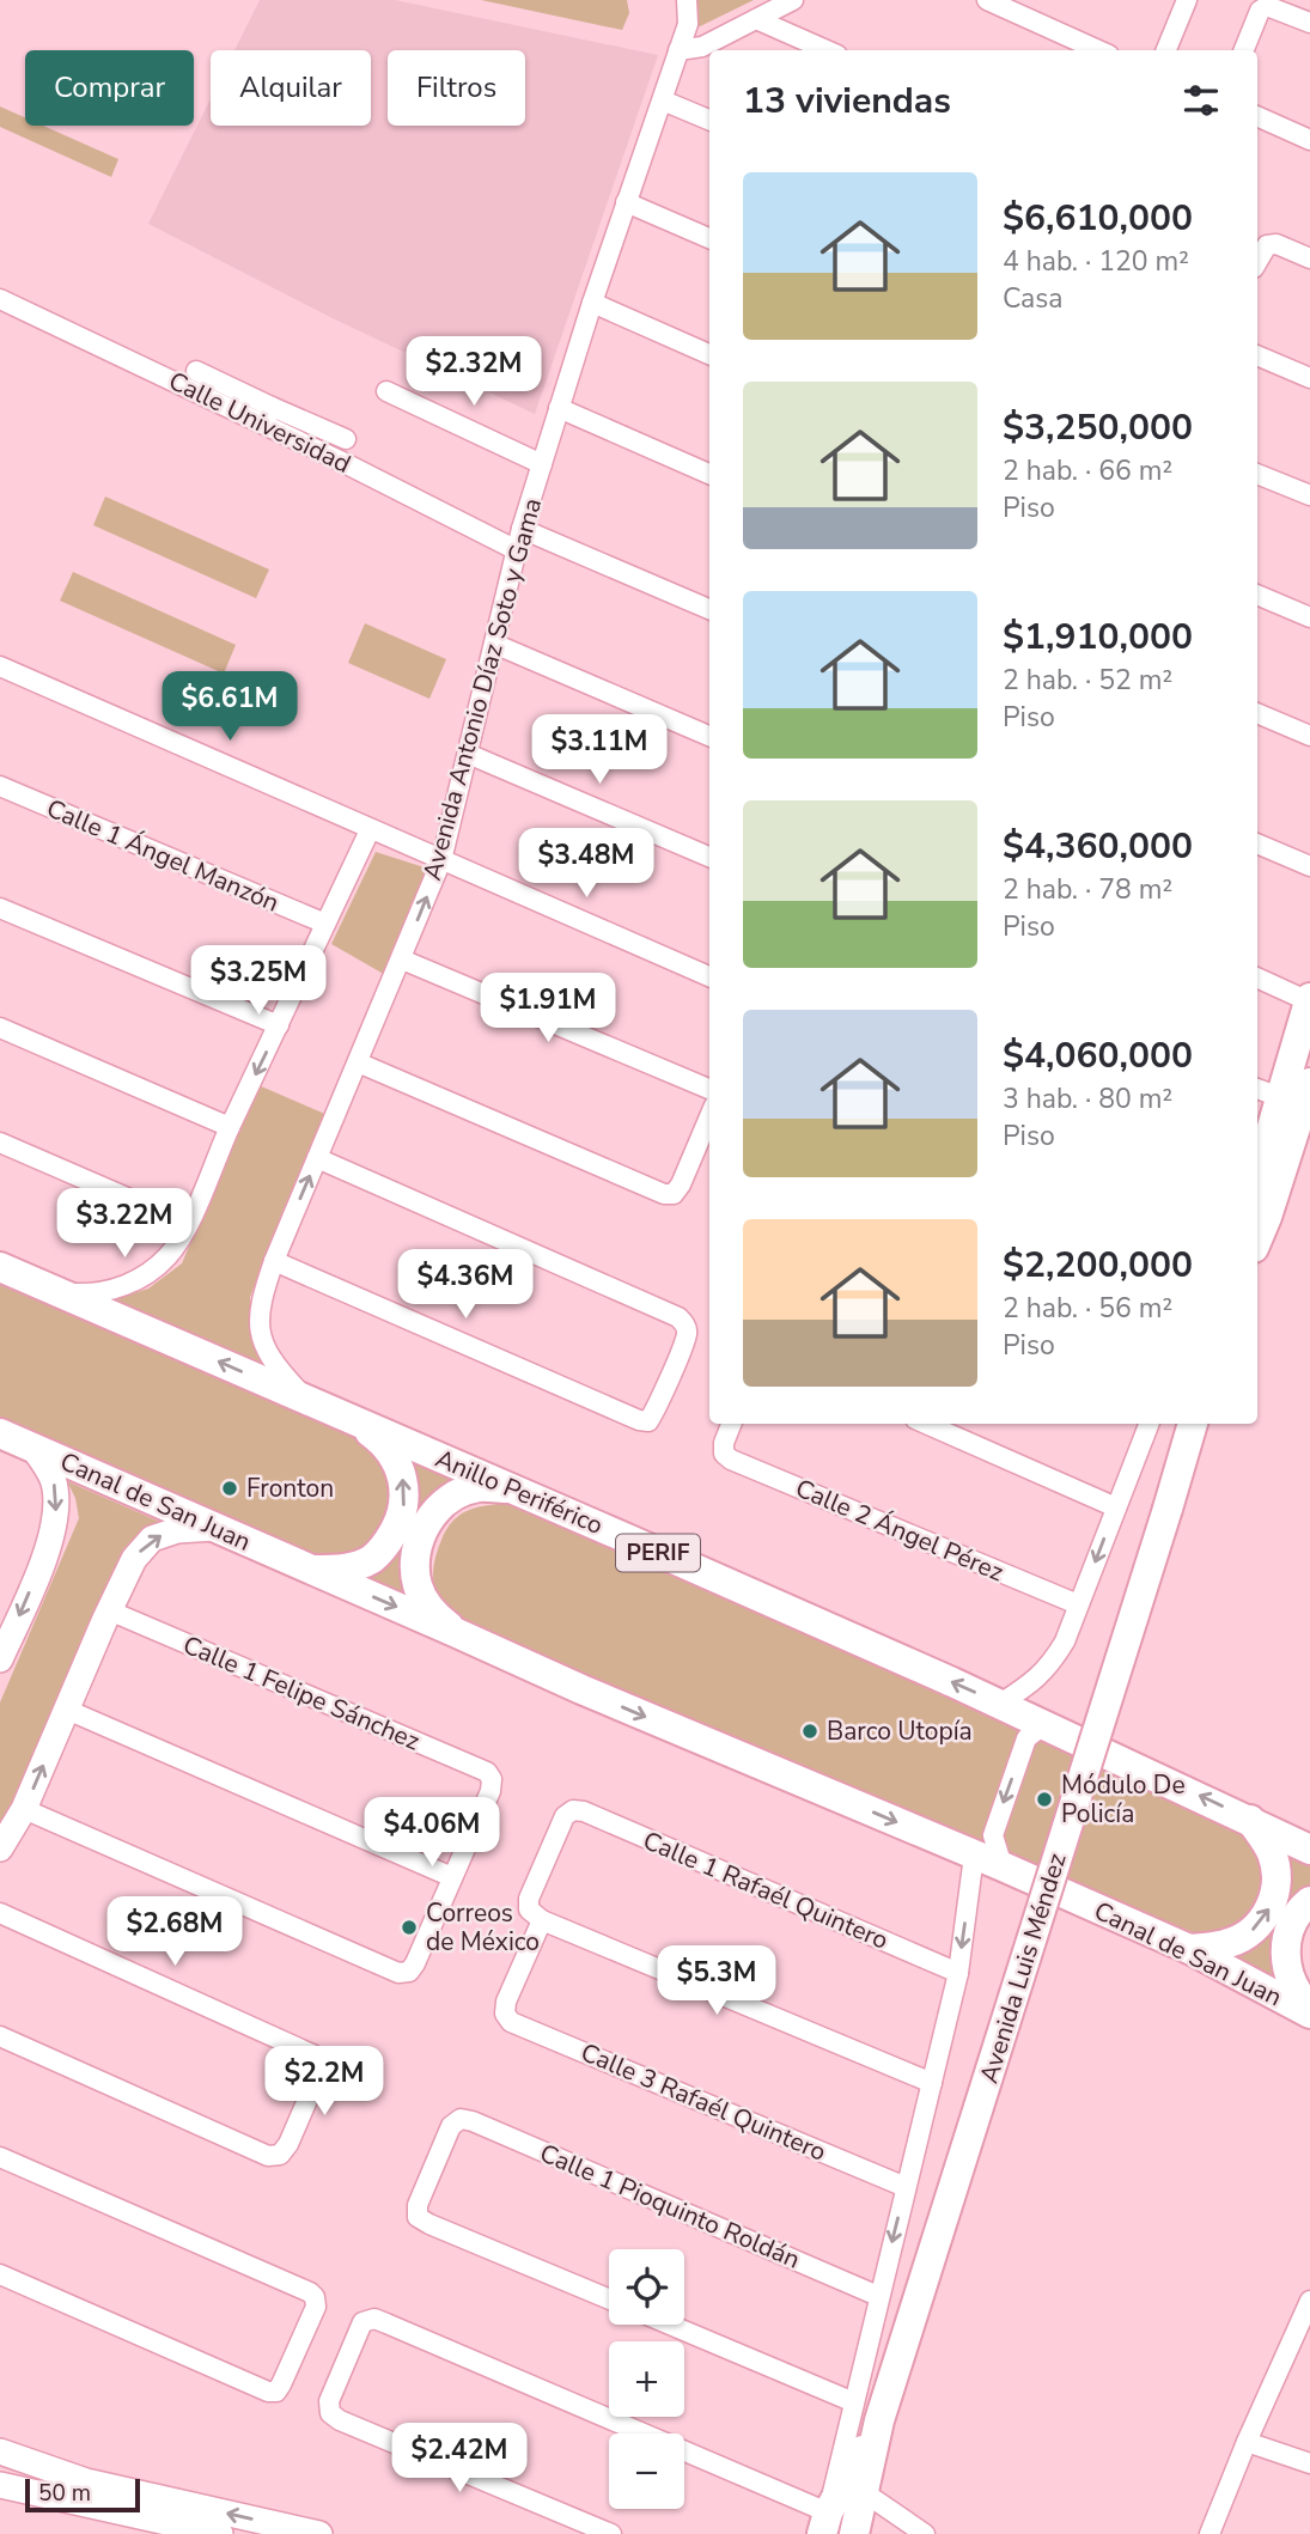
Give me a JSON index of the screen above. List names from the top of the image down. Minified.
{"streets":{"main road":["Anillo Periférico","Canal de San Juan","PERIF","Avenida Luis Méndez"],"street":["Calle Universidad","Avenida Antonio Díaz Soto y Gama","Calle 1 Ángel Manzón","Calle 2 Ángel Pérez","Calle 1 Felipe Sánchez","Calle 1 Rafaél Quintero","Calle 3 Rafaél Quintero","Calle 1 Pioquinto Roldán"]},"crossings":[["Calle Universidad","Avenida Antonio Díaz Soto y Gama"],["Avenida Antonio Díaz Soto y Gama","Anillo Periférico"],["Calle 1 Rafaél Quintero","Calle 3 Rafaél Quintero"]],"places":["Fronton","Barco Utopía","Módulo De Policía","Correos de México"],"scale_bar":"50 m","page":{"chip":["Comprar","Alquilar","Filtros"],"heading":"13 viviendas","list":[{"name":"$6,610,000","note":"4 hab. · 120 m² · Casa"},{"name":"$3,250,000","note":"2 hab. · 66 m² · Piso"},{"name":"$1,910,000","note":"2 hab. · 52 m² · Piso"},{"name":"$4,360,000","note":"2 hab. · 78 m² · Piso"},{"name":"$4,060,000","note":"3 hab. · 80 m² · Piso"},{"name":"$2,200,000","note":"2 hab. · 56 m² · Piso"}],"price":["$2.32M","$6.61M","$3.11M","$3.48M","$3.25M","$1.91M","$3.22M","$4.36M","$4.06M","$2.68M","$5.3M","$2.2M","$2.42M"],"map_buttons":["+","−"],"scale":"50 m"}}
